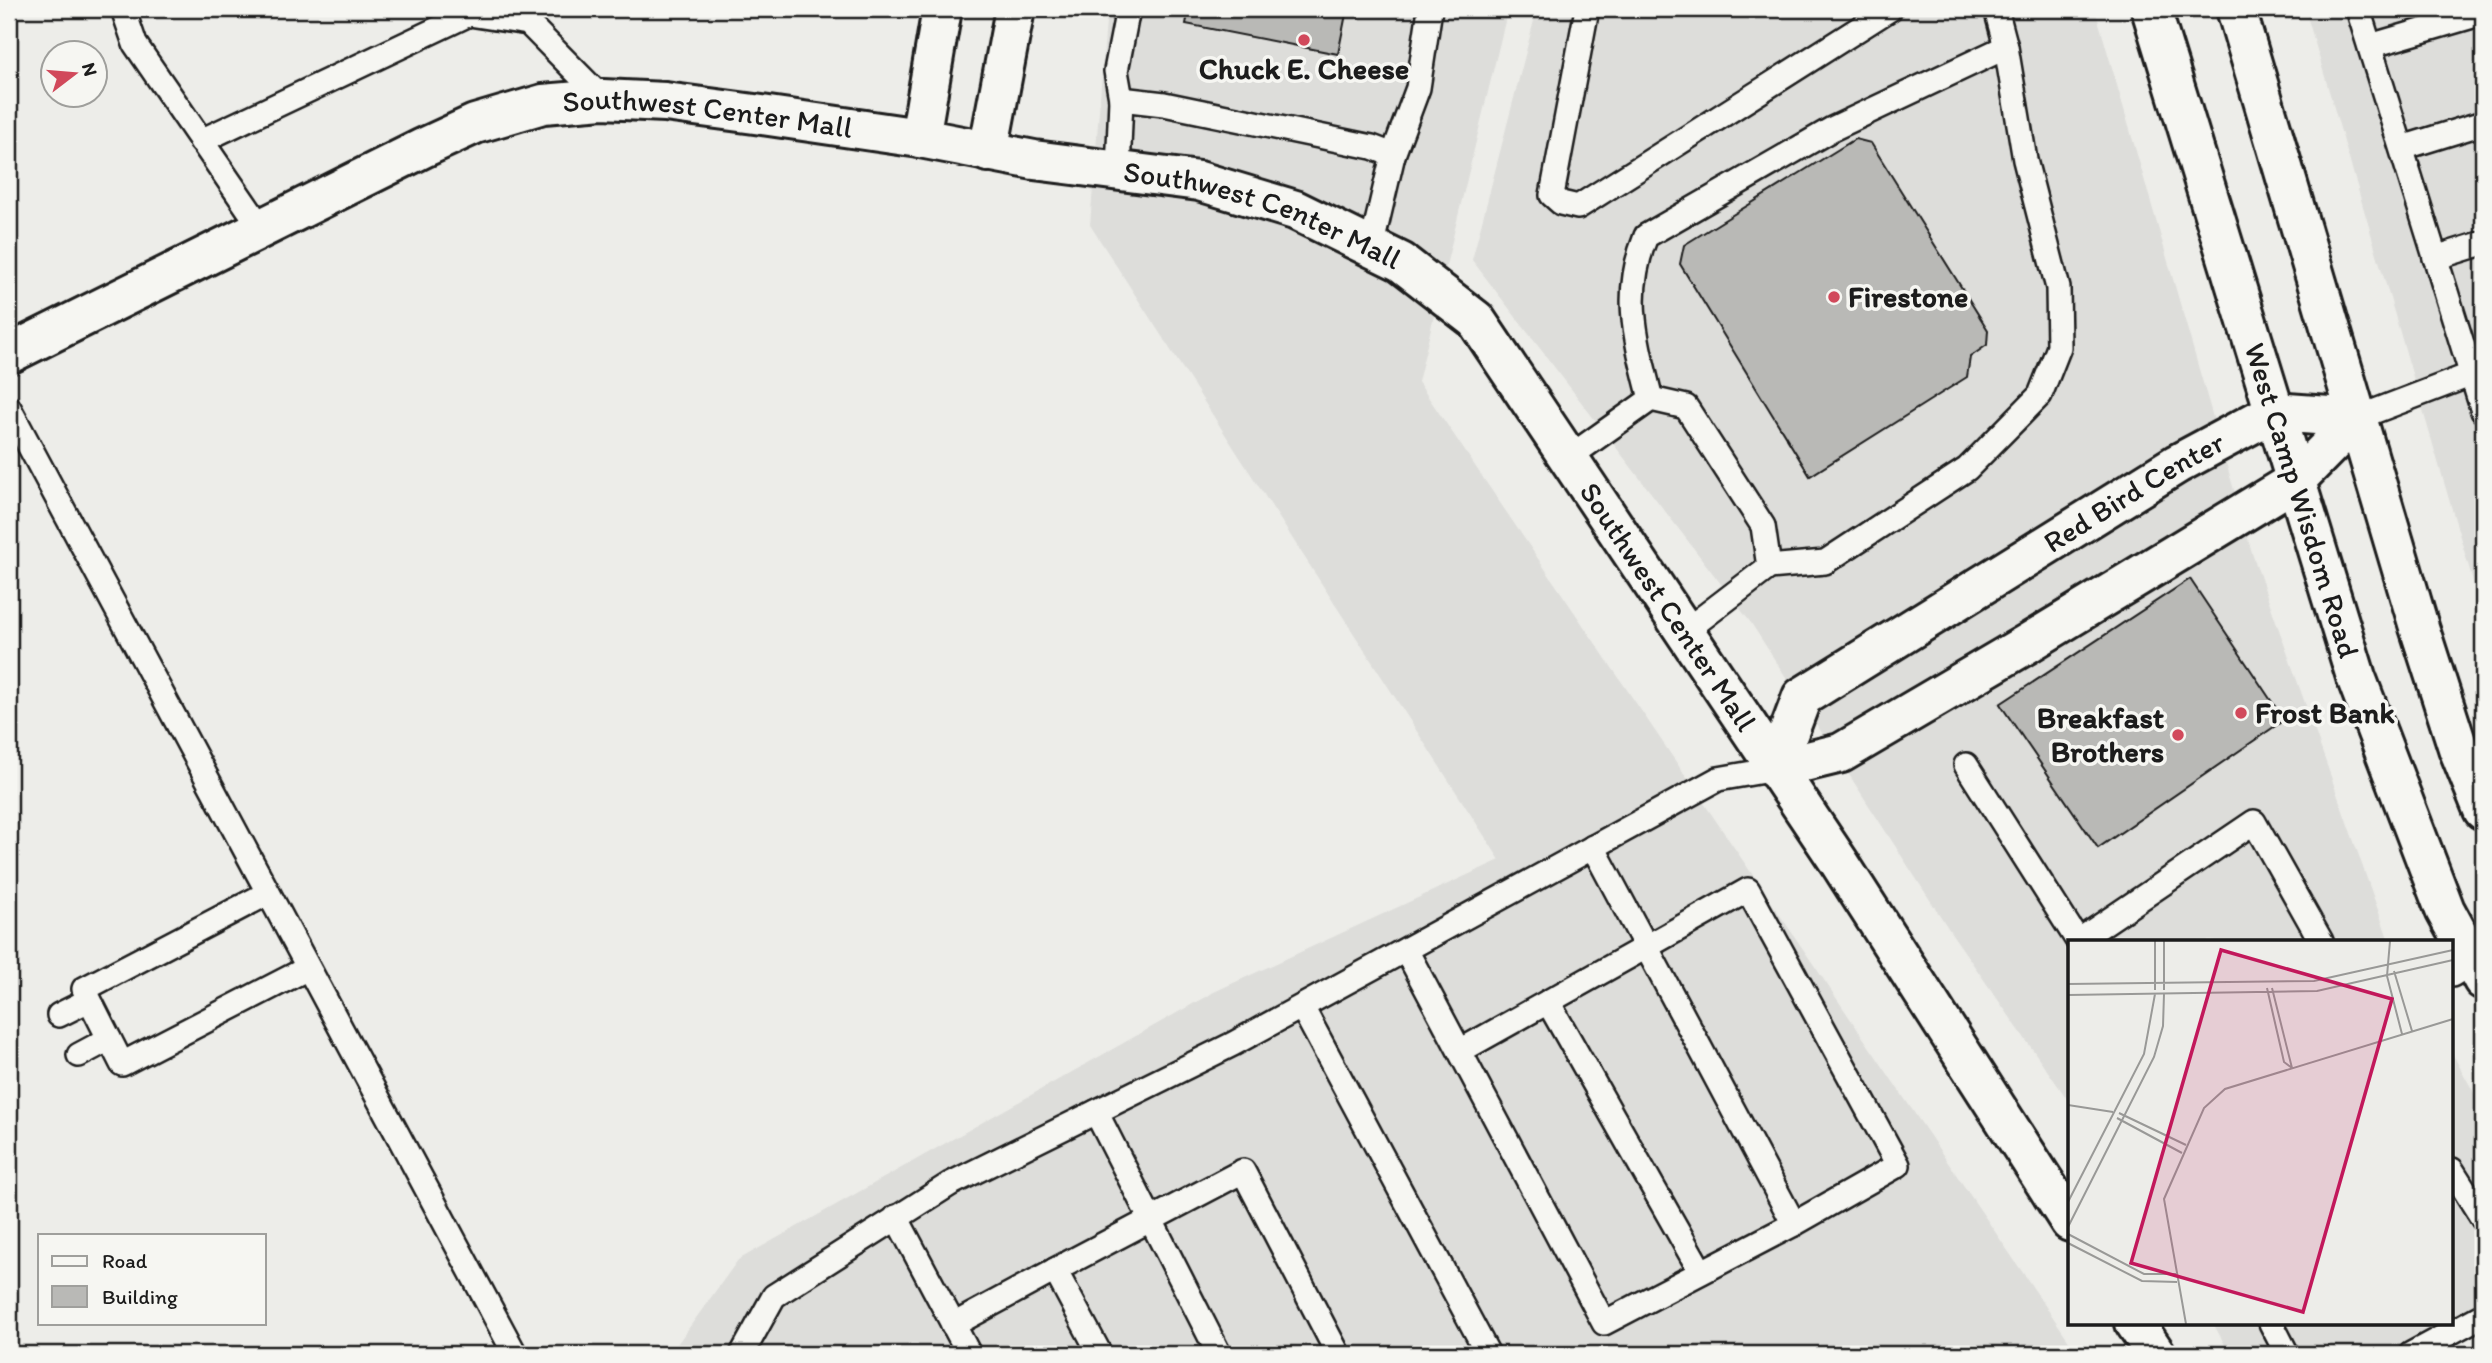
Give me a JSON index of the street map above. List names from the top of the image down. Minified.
{"streets":{"street":["Southwest Center Mall","Red Bird Center","West Camp Wisdom Road"]},"crossings":[["Southwest Center Mall","Red Bird Center"],["Red Bird Center","West Camp Wisdom Road"]],"places":["Chuck E. Cheese","Firestone","Frost Bank","Breakfast Brothers"],"legend":["Road","Building"],"north":"right"}
